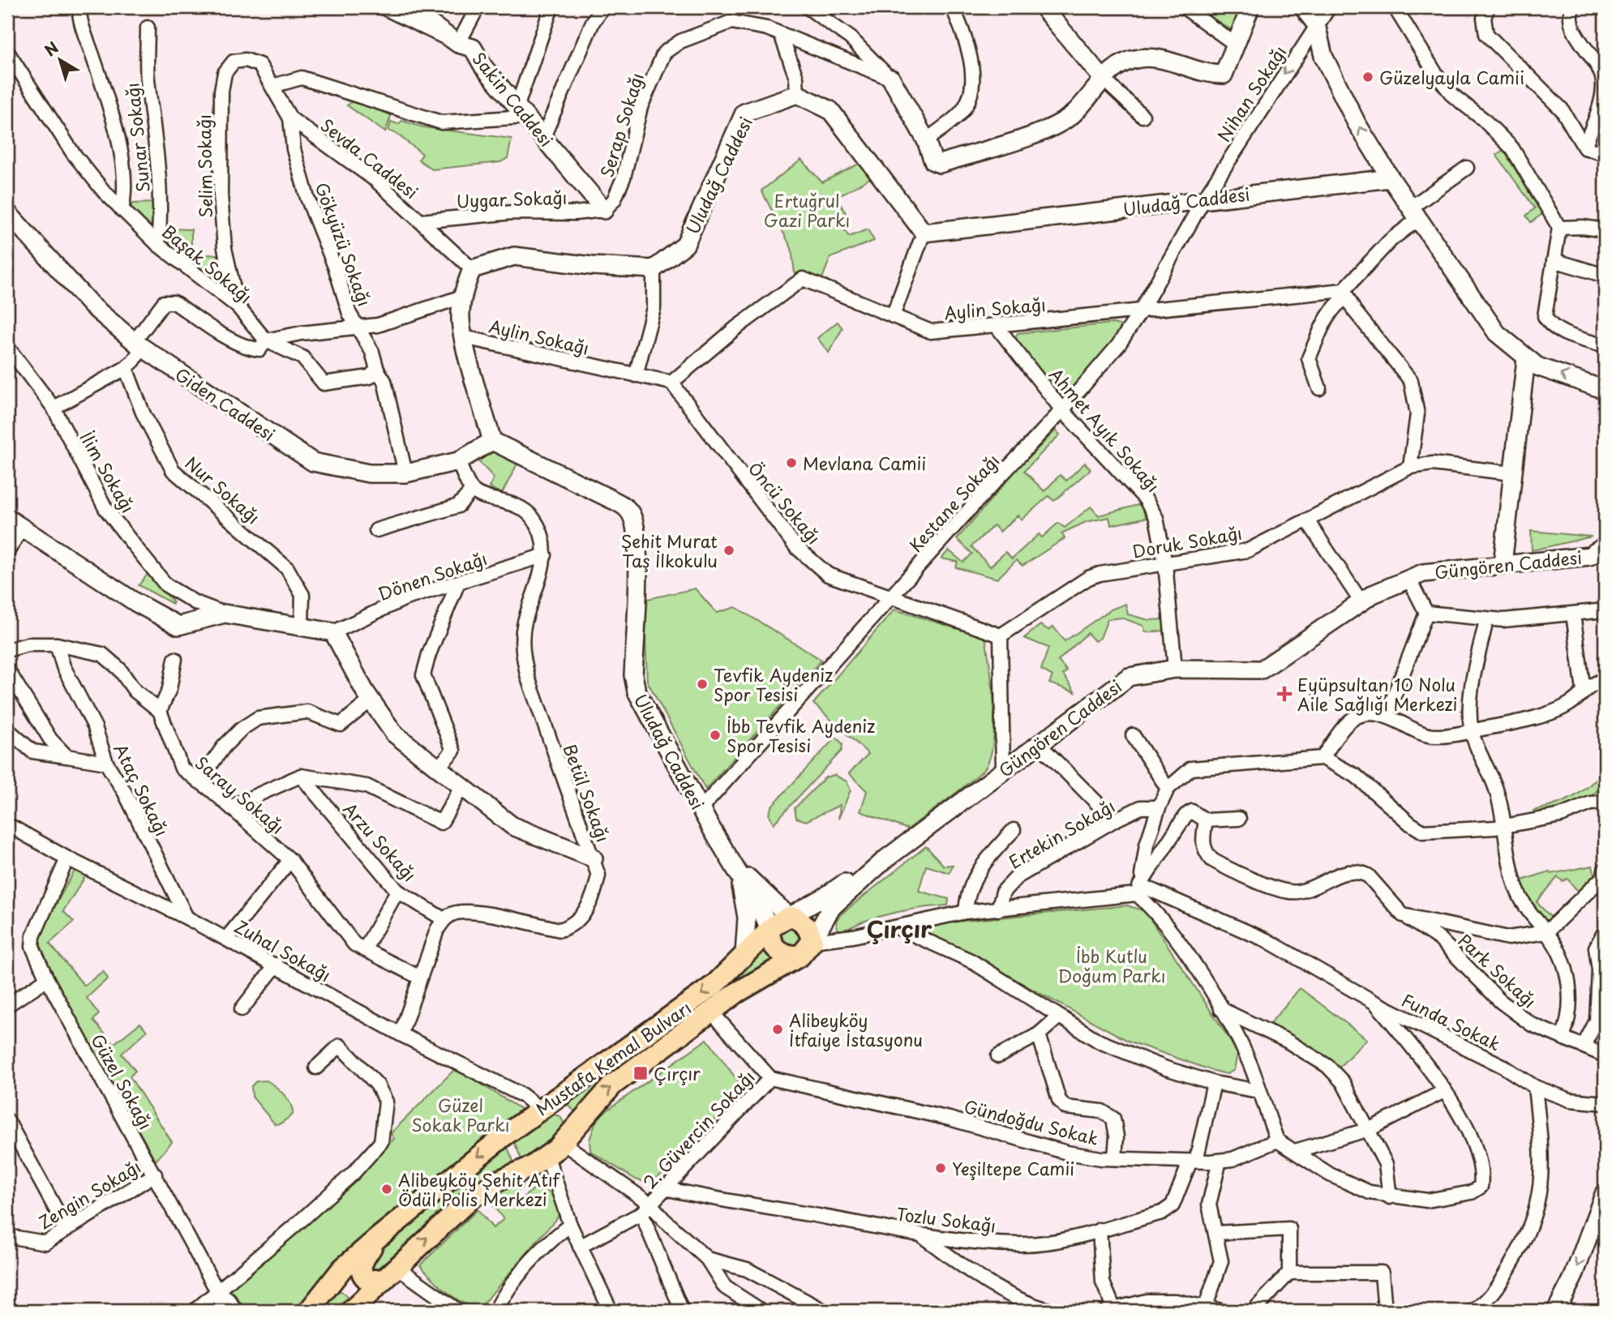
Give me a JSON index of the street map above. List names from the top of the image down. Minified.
{"streets":{"main road":["Sakin Caddesi","Uludağ Caddesi","Giden Caddesi","Güngören Caddesi","Mustafa Kemal Bulvarı"],"street":["Nihan Sokağı","Serap Sokağı","Sunar Sokağı","Sevda Caddesi","Selim Sokağı","Uygar Sokağı","Gökyüzü Sokağı","Başak Sokağı","Aylin Sokağı","Ahmet Ayık Sokağı","İlim Sokağı","Nur Sokağı","Öncü Sokağı","Kestane Sokağı","Doruk Sokağı","Dönen Sokağı","Ataç Sokağı","Betül Sokağı","Saray Sokağı","Ertekin Sokağı","Arzu Sokağı","Zuhal Sokağı","Park Sokağı","Funda Sokak","Güzel Sokağı","Gündoğdu Sokak","2. Güvercin Sokağı","Zengin Sokağı","Tozlu Sokağı"]},"crossings":[["Nihan Sokağı","Uludağ Caddesi"],["Nihan Sokağı","Kestane Sokağı"],["Sakin Caddesi","Serap Sokağı"],["Sakin Caddesi","Uygar Sokağı"],["Serap Sokağı","Uygar Sokağı"],["Sunar Sokağı","Başak Sokağı"],["Sevda Caddesi","Selim Sokağı"],["Sevda Caddesi","Uygar Sokağı"],["Sevda Caddesi","Gökyüzü Sokağı"],["Selim Sokağı","Başak Sokağı"],["Uludağ Caddesi","Giden Caddesi"],["Uludağ Caddesi","Kestane Sokağı"],["Uludağ Caddesi","Güngören Caddesi"],["Uludağ Caddesi","Mustafa Kemal Bulvarı"],["Gökyüzü Sokağı","Giden Caddesi"],["Aylin Sokağı","Ahmet Ayık Sokağı"],["Aylin Sokağı","Öncü Sokağı"],["Aylin Sokağı","Kestane Sokağı"],["Ahmet Ayık Sokağı","Kestane Sokağı"],["Ahmet Ayık Sokağı","Doruk Sokağı"],["Ahmet Ayık Sokağı","Güngören Caddesi"],["Öncü Sokağı","Kestane Sokağı"],["Öncü Sokağı","Doruk Sokağı"],["Güngören Caddesi","Mustafa Kemal Bulvarı"],["Dönen Sokağı","Betül Sokağı"],["Ataç Sokağı","Zuhal Sokağı"],["Betül Sokağı","Arzu Sokağı"],["Zuhal Sokağı","Mustafa Kemal Bulvarı"],["Zuhal Sokağı","Güzel Sokağı"],["Güzel Sokağı","Zengin Sokağı"],["Gündoğdu Sokak","2. Güvercin Sokağı"],["Gündoğdu Sokak","Tozlu Sokağı"],["2. Güvercin Sokağı","Tozlu Sokağı"]],"one_way":["Nihan Sokağı"],"districts":["Çırçır"],"parks":["Ertuğrul Gazi Parkı","İbb Kutlu Doğum Parkı","Güzel Sokak Parkı"],"places":{"other":["Güzelyayla Camii","Mevlana Camii","Şehit Murat Taş İlkokulu","Tevfik Aydeniz Spor Tesisi","İbb Tevfik Aydeniz Spor Tesisi","Alibeyköy İtfaiye İstasyonu","Yeşiltepe Camii","Alibeyköy Şehit Atıf Ödül Polis Merkezi"],"health":["Eyüpsultan 10 Nolu Aile Sağlığı Merkezi"],"transit":["Çırçır"]},"north":"top left"}
